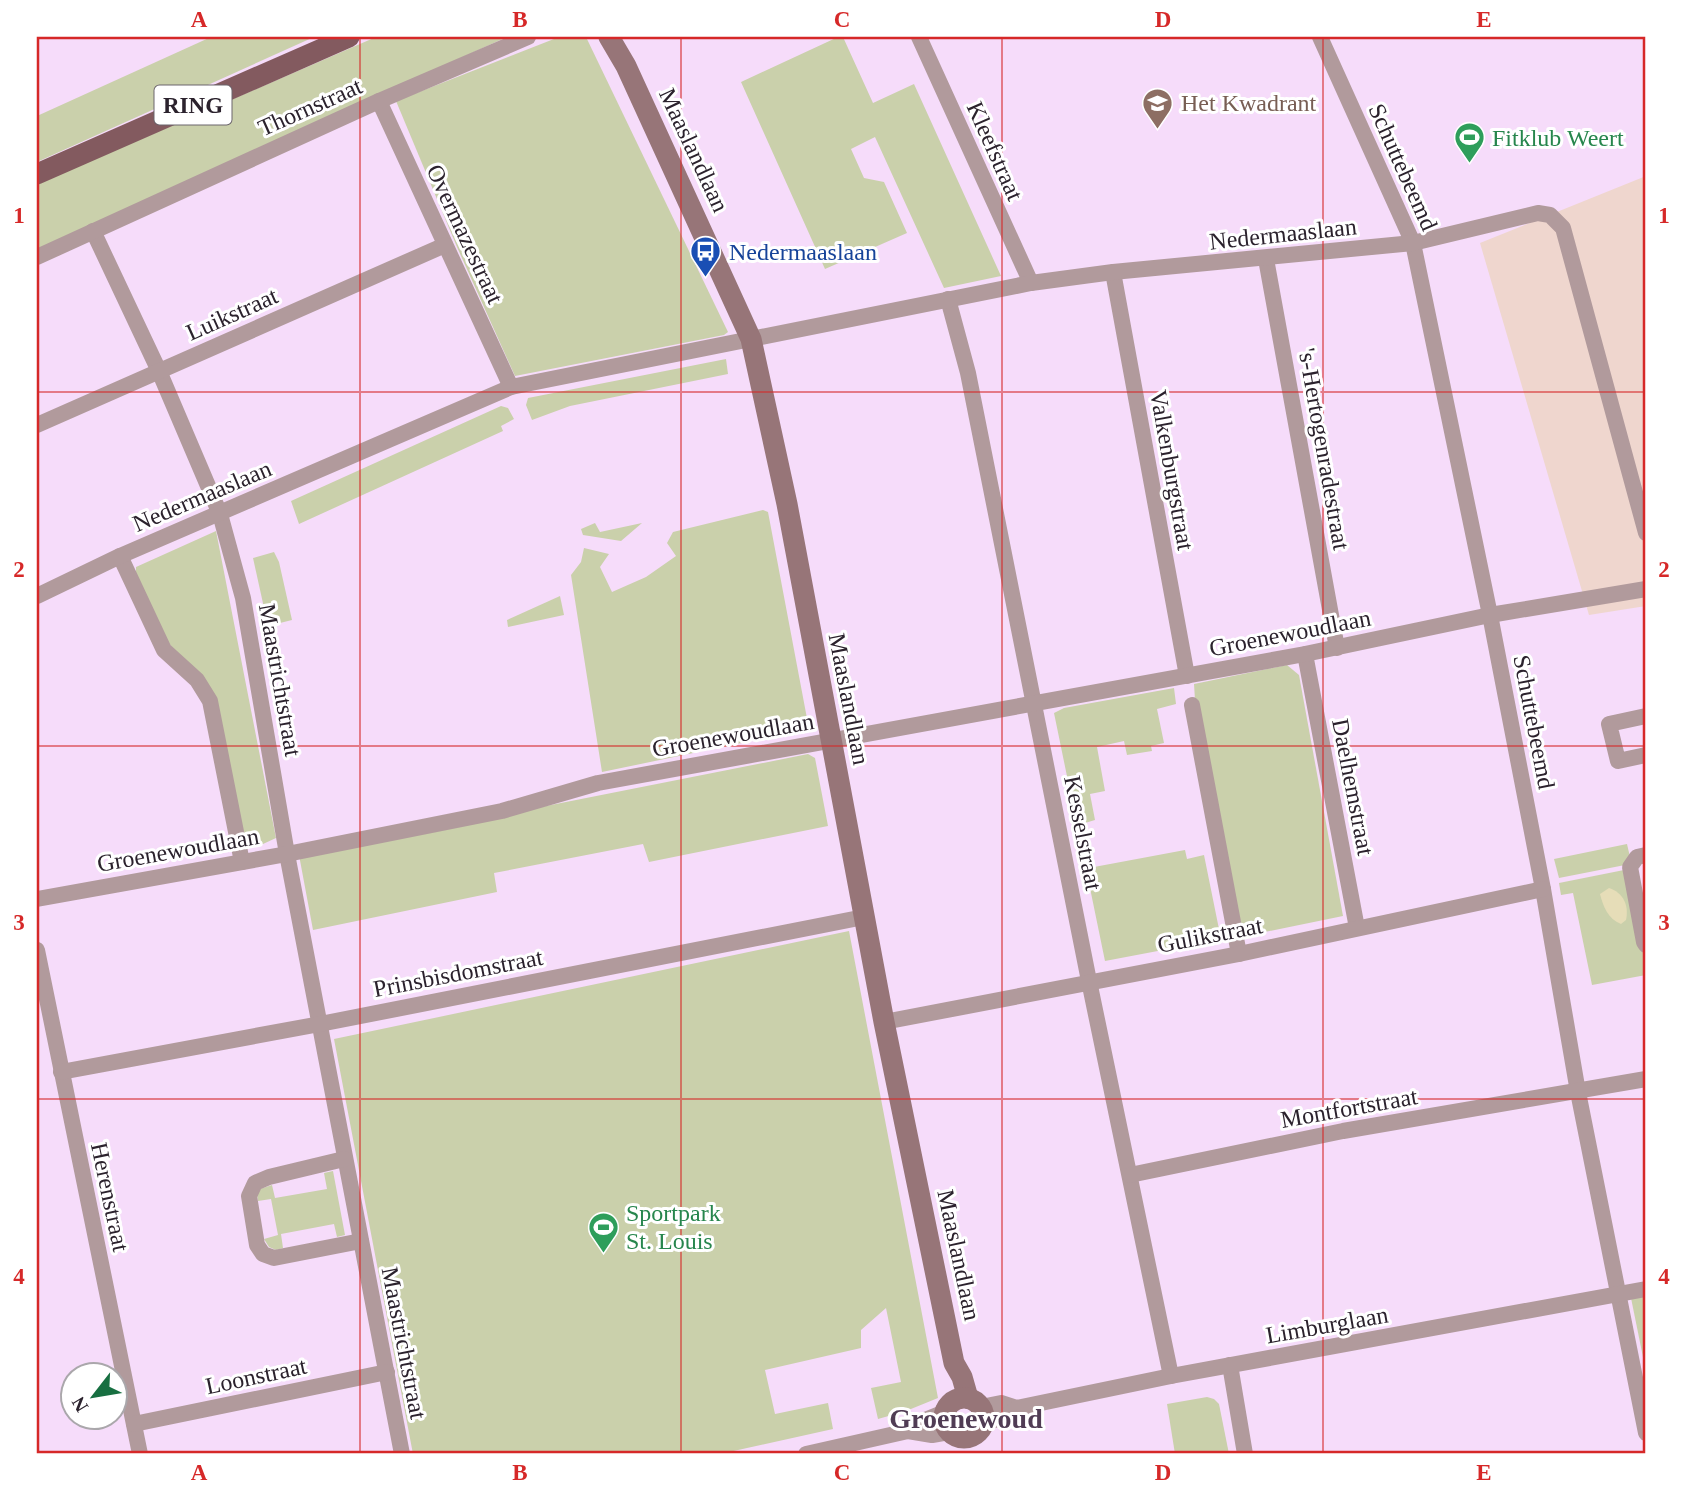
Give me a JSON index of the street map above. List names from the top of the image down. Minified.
{"streets":{"main road":["RING"],"street":["Thornstraat","Maaslandlaan","Kleefstraat","Schuttebeemd","Overmazestraat","Nedermaaslaan","Luikstraat","'s-Hertogenradestraat","Valkenburgstraat","Groenewoudlaan","Maastrichtstraat","Daelhemstraat","Kesselstraat","Gulikstraat","Prinsbisdomstraat","Montfortstraat","Herenstraat","Limburglaan","Loonstraat"]},"crossings":[["Thornstraat","Overmazestraat"],["Thornstraat","Maastrichtstraat"],["Maaslandlaan","Nedermaaslaan"],["Maaslandlaan","Groenewoudlaan"],["Maaslandlaan","Gulikstraat"],["Maaslandlaan","Prinsbisdomstraat"],["Maaslandlaan","Limburglaan"],["Kleefstraat","Nedermaaslaan"],["Schuttebeemd","Nedermaaslaan"],["Schuttebeemd","Groenewoudlaan"],["Schuttebeemd","Gulikstraat"],["Schuttebeemd","Montfortstraat"],["Schuttebeemd","Limburglaan"],["Overmazestraat","Nedermaaslaan"],["Overmazestraat","Luikstraat"],["Nedermaaslaan","'s-Hertogenradestraat"],["Nedermaaslaan","Valkenburgstraat"],["Nedermaaslaan","Maastrichtstraat"],["Nedermaaslaan","Kesselstraat"],["Luikstraat","Maastrichtstraat"],["'s-Hertogenradestraat","Groenewoudlaan"],["Valkenburgstraat","Groenewoudlaan"],["Groenewoudlaan","Maastrichtstraat"],["Groenewoudlaan","Daelhemstraat"],["Groenewoudlaan","Kesselstraat"],["Maastrichtstraat","Prinsbisdomstraat"],["Maastrichtstraat","Loonstraat"],["Daelhemstraat","Gulikstraat"],["Kesselstraat","Gulikstraat"],["Kesselstraat","Montfortstraat"],["Kesselstraat","Limburglaan"],["Prinsbisdomstraat","Herenstraat"],["Herenstraat","Loonstraat"]],"districts":["Groenewoud"],"places":{"school or university":["Het Kwadrant"],"sports":["Fitklub Weert","Sportpark St. Louis"],"bus stop":["Nedermaaslaan"]},"north":"bottom left","grid":{"columns":["A","B","C","D","E"],"rows":["1","2","3","4"]}}
